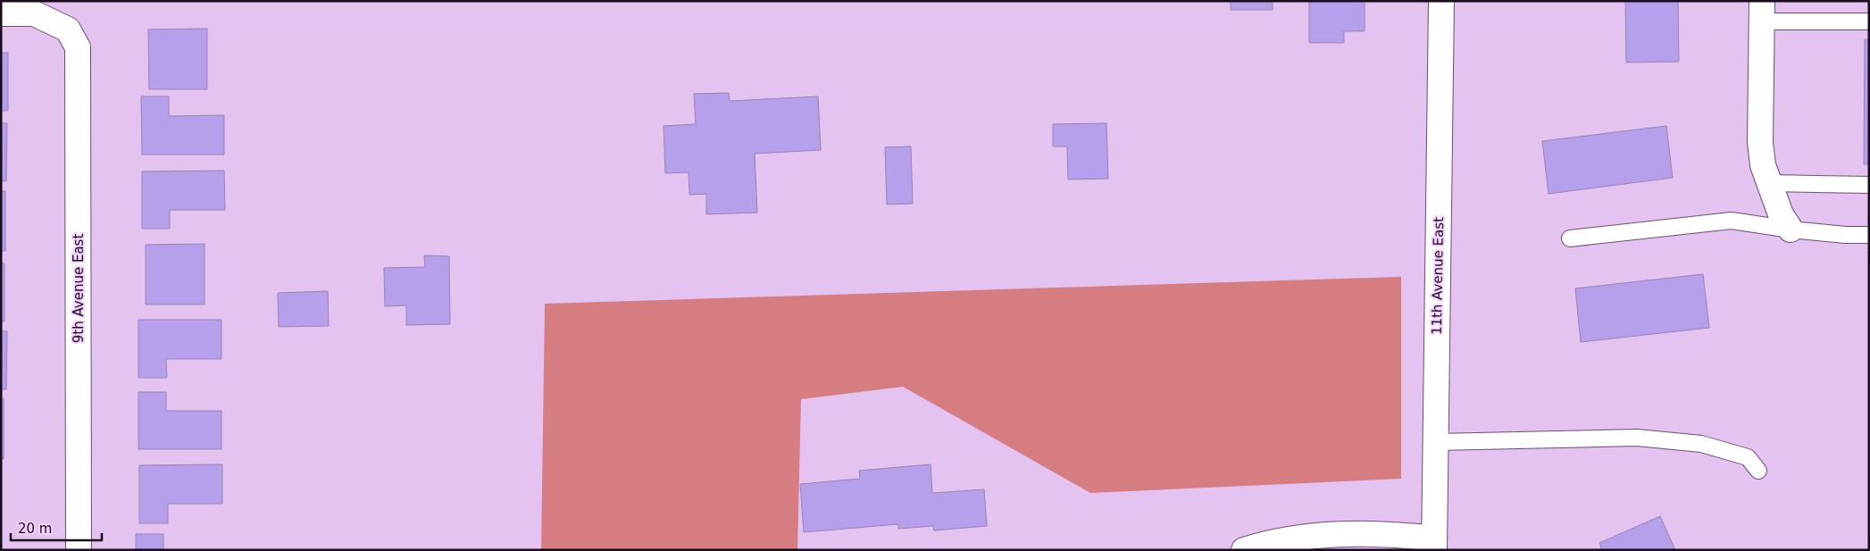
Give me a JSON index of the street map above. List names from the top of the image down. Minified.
{"streets":{"street":["11th Avenue East","9th Avenue East"]},"scale_bar":"20 m"}
